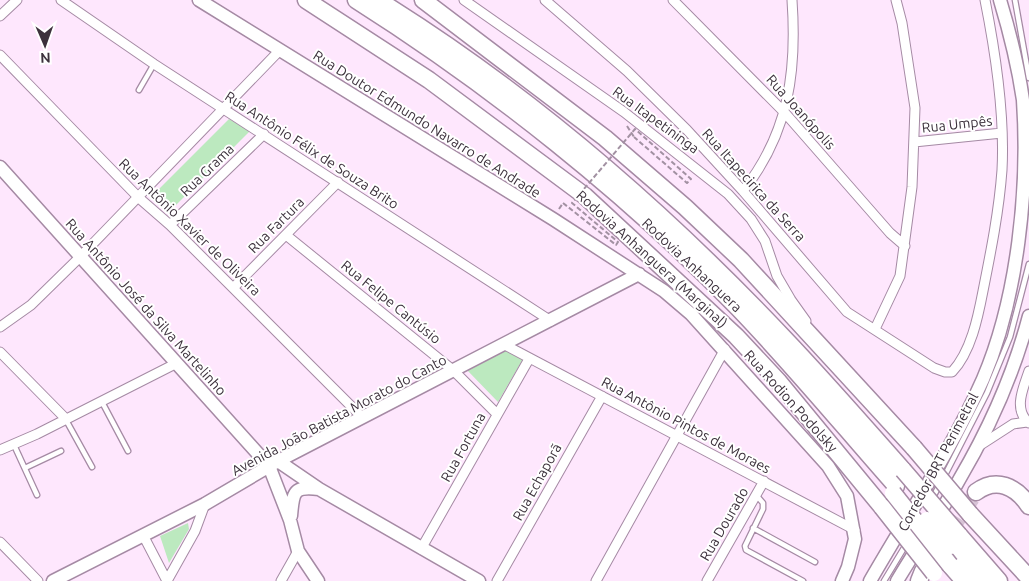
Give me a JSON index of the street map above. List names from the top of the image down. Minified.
{"streets":{"highway":["Rodovia Anhanguera (Marginal)","Rodovia Anhanguera"],"street":["Rua Joanópolis","Rua Itapetininga","Rua Doutor Edmundo Navarro de Andrade","Rua Umpês","Rua Antônio Félix de Souza Brito","Rua Grama","Rua Itapecirica da Serra","Rua Fartura","Rua Antônio Xavier de Oliveira","Rua Felipe Cantúsio","Rua Antônio José da Silva Martelinho","Rua Rodion Podolsky","Avenida João Batista Morato do Canto","Rua Antônio Pintos de Moraes","Rua Fortuna","Rua Echaporã","Rua Dourado"],"lane":["Corredor BRT Perimetral"]},"crossings":[["Rua Doutor Edmundo Navarro de Andrade","Rua Rodion Podolsky"],["Rua Doutor Edmundo Navarro de Andrade","Avenida João Batista Morato do Canto"],["Rua Umpês","Rua Itapecirica da Serra"],["Rua Antônio Félix de Souza Brito","Rua Grama"],["Rua Antônio Félix de Souza Brito","Rua Fartura"],["Rua Antônio Félix de Souza Brito","Avenida João Batista Morato do Canto"],["Rua Grama","Rua Antônio Xavier de Oliveira"],["Rua Fartura","Rua Antônio Xavier de Oliveira"],["Rua Fartura","Rua Felipe Cantúsio"],["Rua Antônio Xavier de Oliveira","Avenida João Batista Morato do Canto"],["Rua Felipe Cantúsio","Avenida João Batista Morato do Canto"],["Rua Felipe Cantúsio","Rua Fortuna"],["Rua Antônio José da Silva Martelinho","Avenida João Batista Morato do Canto"],["Rua Rodion Podolsky","Avenida João Batista Morato do Canto"],["Rua Rodion Podolsky","Rua Antônio Pintos de Moraes"],["Avenida João Batista Morato do Canto","Rua Antônio Pintos de Moraes"],["Rua Antônio Pintos de Moraes","Rua Fortuna"],["Rua Antônio Pintos de Moraes","Rua Echaporã"],["Rua Antônio Pintos de Moraes","Rua Dourado"]],"north":"bottom"}
